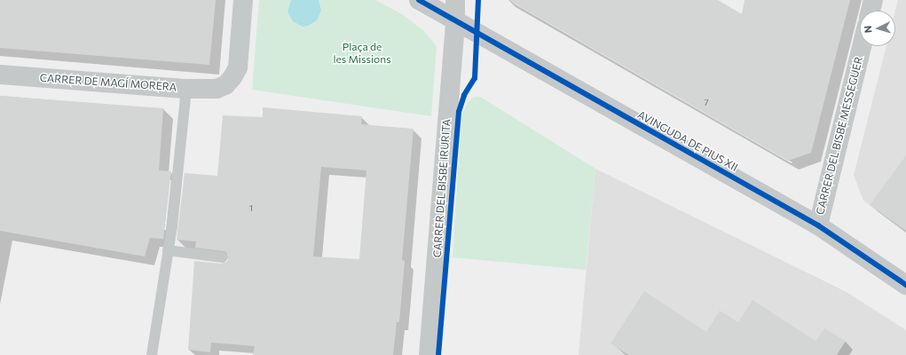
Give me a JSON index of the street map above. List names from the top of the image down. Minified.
{"streets":{"street":["CARRER DE MAGÍ MORERA","CARRER DEL BISBE MESSEGUER","AVINGUDA DE PIUS XII","CARRER DEL BISBE IRURITA"]},"crossings":[["CARRER DEL BISBE MESSEGUER","AVINGUDA DE PIUS XII"],["AVINGUDA DE PIUS XII","CARRER DEL BISBE IRURITA"]],"parks":["Plaça de les Missions"],"house_numbers":["7","1"],"north":"left"}
